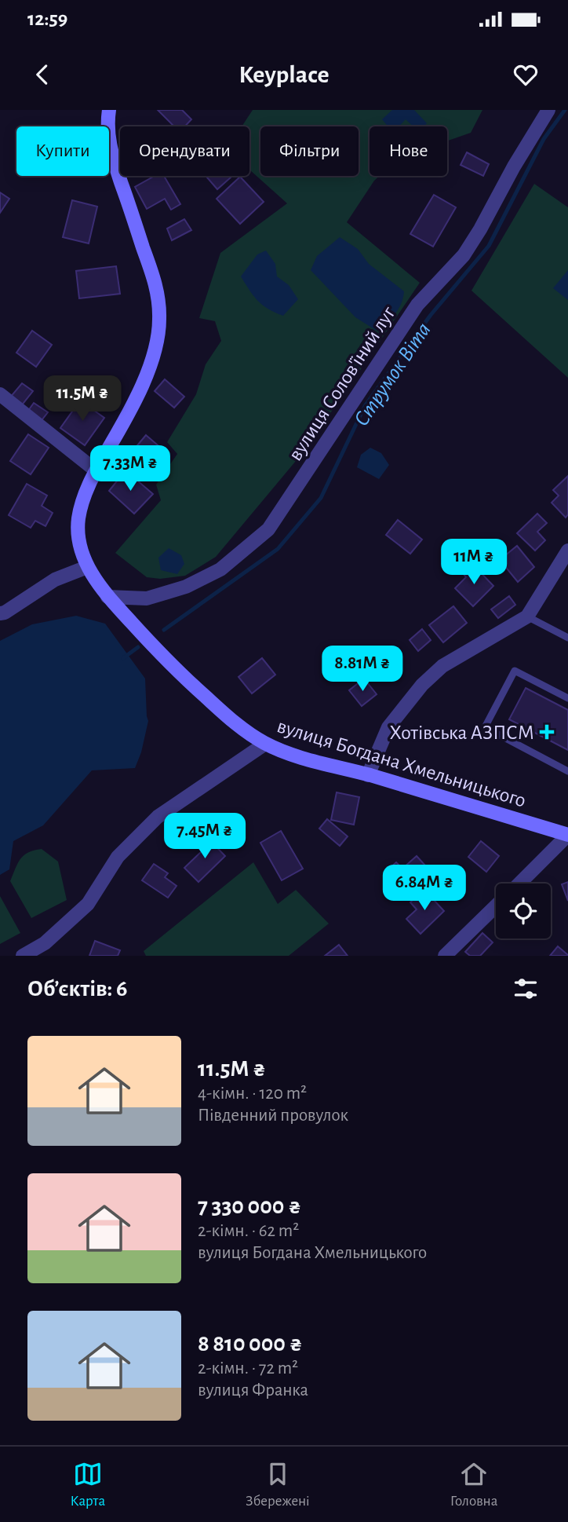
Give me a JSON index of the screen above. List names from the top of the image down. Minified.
{"streets":{"street":["вулиця Солов'їний луг","вулиця Богдана Хмельницького"]},"crossings":[["вулиця Солов'їний луг","вулиця Богдана Хмельницького"]],"water":["Струмок Віта"],"places":{"health":["Хотівська АЗПСМ"]},"page":{"status":"12:59","header":"Keyplace","chip":["Купити","Орендувати","Фільтри","Нове"],"price":["11.5M ₴","7.33M ₴","11M ₴","8.81M ₴","7.45M ₴","6.84M ₴"],"heading":"Об’єктів: 6","list":[{"name":"11.5M ₴","note":"4-кімн. · 120 m² · Південний провулок"},{"name":"7 330 000 ₴","note":"2-кімн. · 62 m² · вулиця Богдана Хмельницького"},{"name":"8 810 000 ₴","note":"2-кімн. · 72 m² · вулиця Франка"}],"tabs":["Карта","Збережені","Головна"]}}
